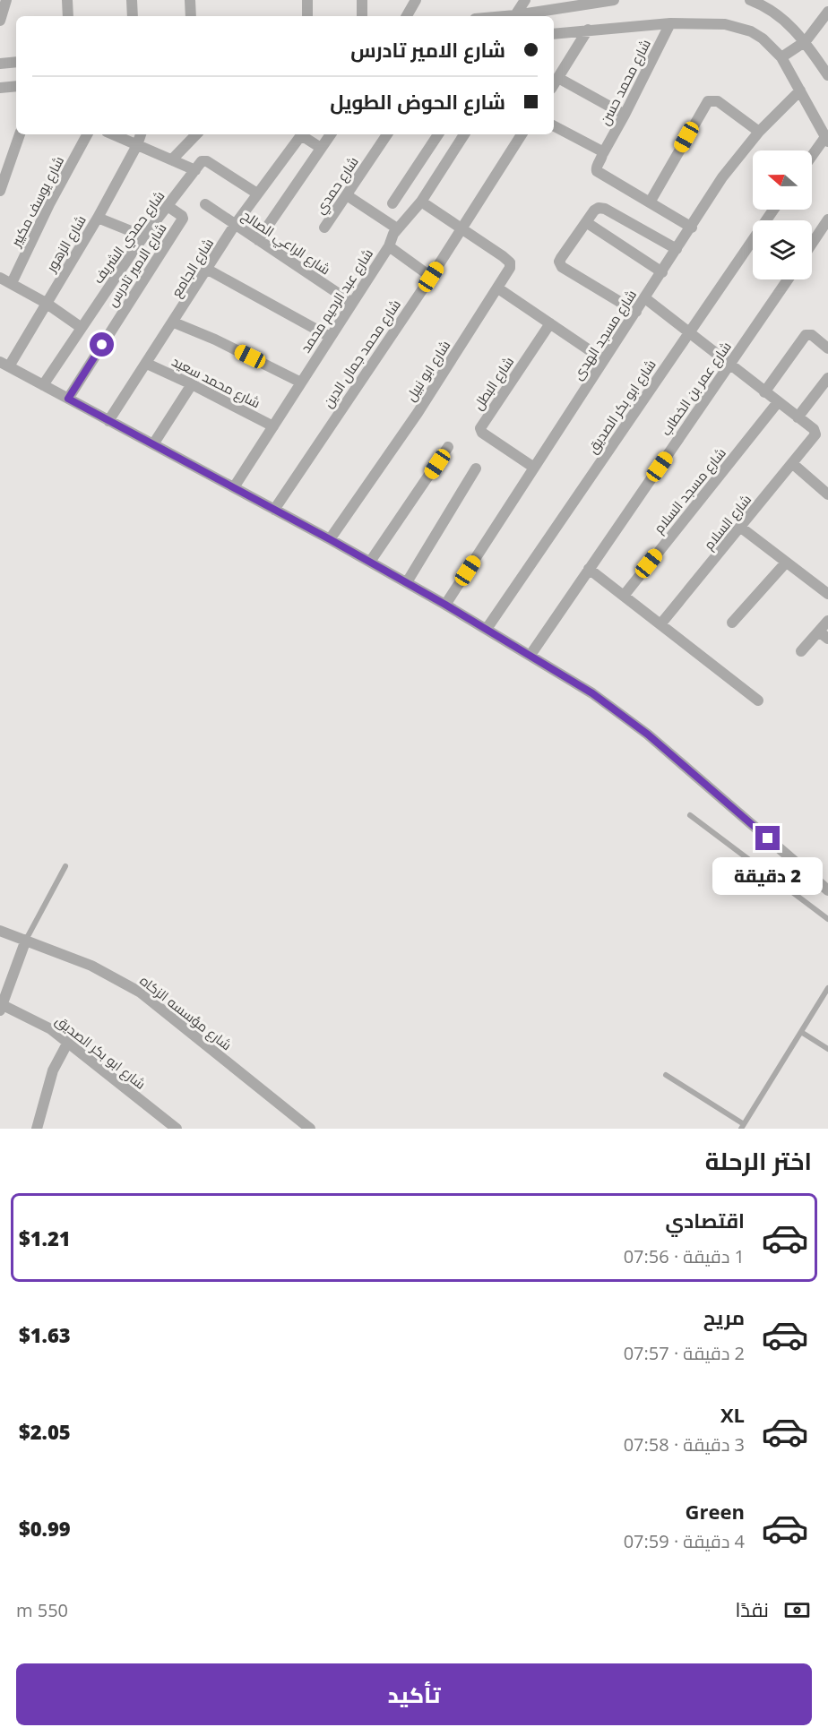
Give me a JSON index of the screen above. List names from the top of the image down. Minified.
{"streets":{"street":["شارع محمد حسن","شارع حمدي","شارع يوسف مكيير","شارع حمدي الشريف","شارع الراعي الصالح","شارع الزهور","شارع الامير تادرس","شارع الجامع","شارع عبد الرحيم محمد","شارع مسجد الهدى","شارع محمد جمال الدين","شارع ابو نبيل","شارع محمد سعيد","شارع البطل","شارع عمر بن الخطاب","شارع ابو بكر الصديق","شارع مسجد السلام","شارع السلام","شارع مؤسسه الزكاه"]},"crossings":[["شارع حمدي الشريف","شارع الامير تادرس"],["شارع الراعي الصالح","شارع الجامع"],["شارع الراعي الصالح","شارع عبد الرحيم محمد"],["شارع الجامع","شارع محمد سعيد"],["شارع عبد الرحيم محمد","شارع محمد سعيد"],["شارع مسجد الهدى","شارع البطل"],["شارع محمد جمال الدين","شارع ابو نبيل"]],"north":"left","page":{"banner":["شارع الامير تادرس","شارع الحوض الطويل"],"bubble":"2 دقيقة","heading":"اختر الرحلة","list":[{"name":"اقتصادي","note":"1 دقيقة · 07:56","value":"$1.21"},{"name":"مريح","note":"2 دقيقة · 07:57","value":"$1.63"},{"name":"XL","note":"3 دقيقة · 07:58","value":"$2.05"},{"name":"Green","note":"4 دقيقة · 07:59","value":"$0.99"}],"pay":["نقدًا","550 m"],"buttons":"تأكيد"}}
